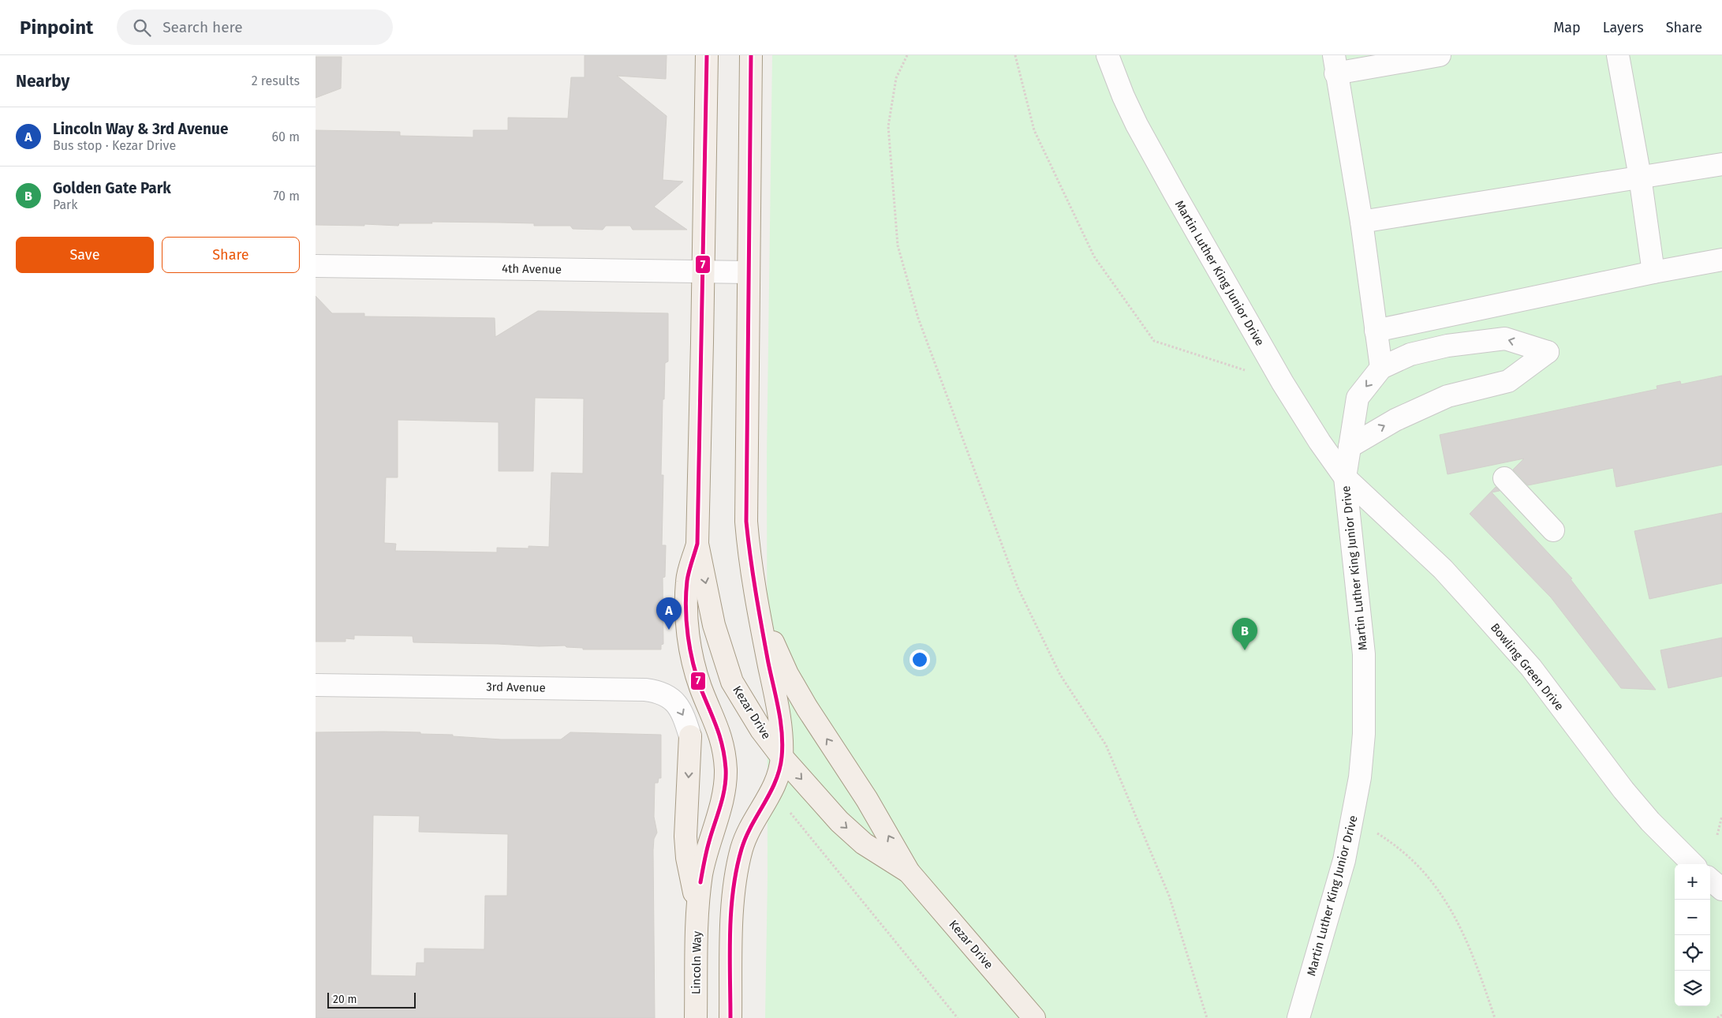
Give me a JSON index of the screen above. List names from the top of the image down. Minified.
{"streets":{"main road":["Kezar Drive","Lincoln Way"],"street":["4th Avenue","Martin Luther King Junior Drive","Bowling Green Drive","3rd Avenue"]},"crossings":[["Martin Luther King Junior Drive","Bowling Green Drive"]],"one_way":["3rd Avenue"],"lines":["transit line 7"],"scale_bar":"20 m","page":{"header":"Pinpoint","search":"Search here","nav":["Map","Layers","Share"],"heading":["Nearby","2 results"],"list":[{"mark":"A","name":"Lincoln Way & 3rd Avenue","note":"Bus stop · Kezar Drive","value":"60 m"},{"mark":"B","name":"Golden Gate Park","note":"Park","value":"70 m"}],"buttons":["Save","Share"],"pins":["A","B"],"map_buttons":["+","−"],"scale":"20 m"}}
